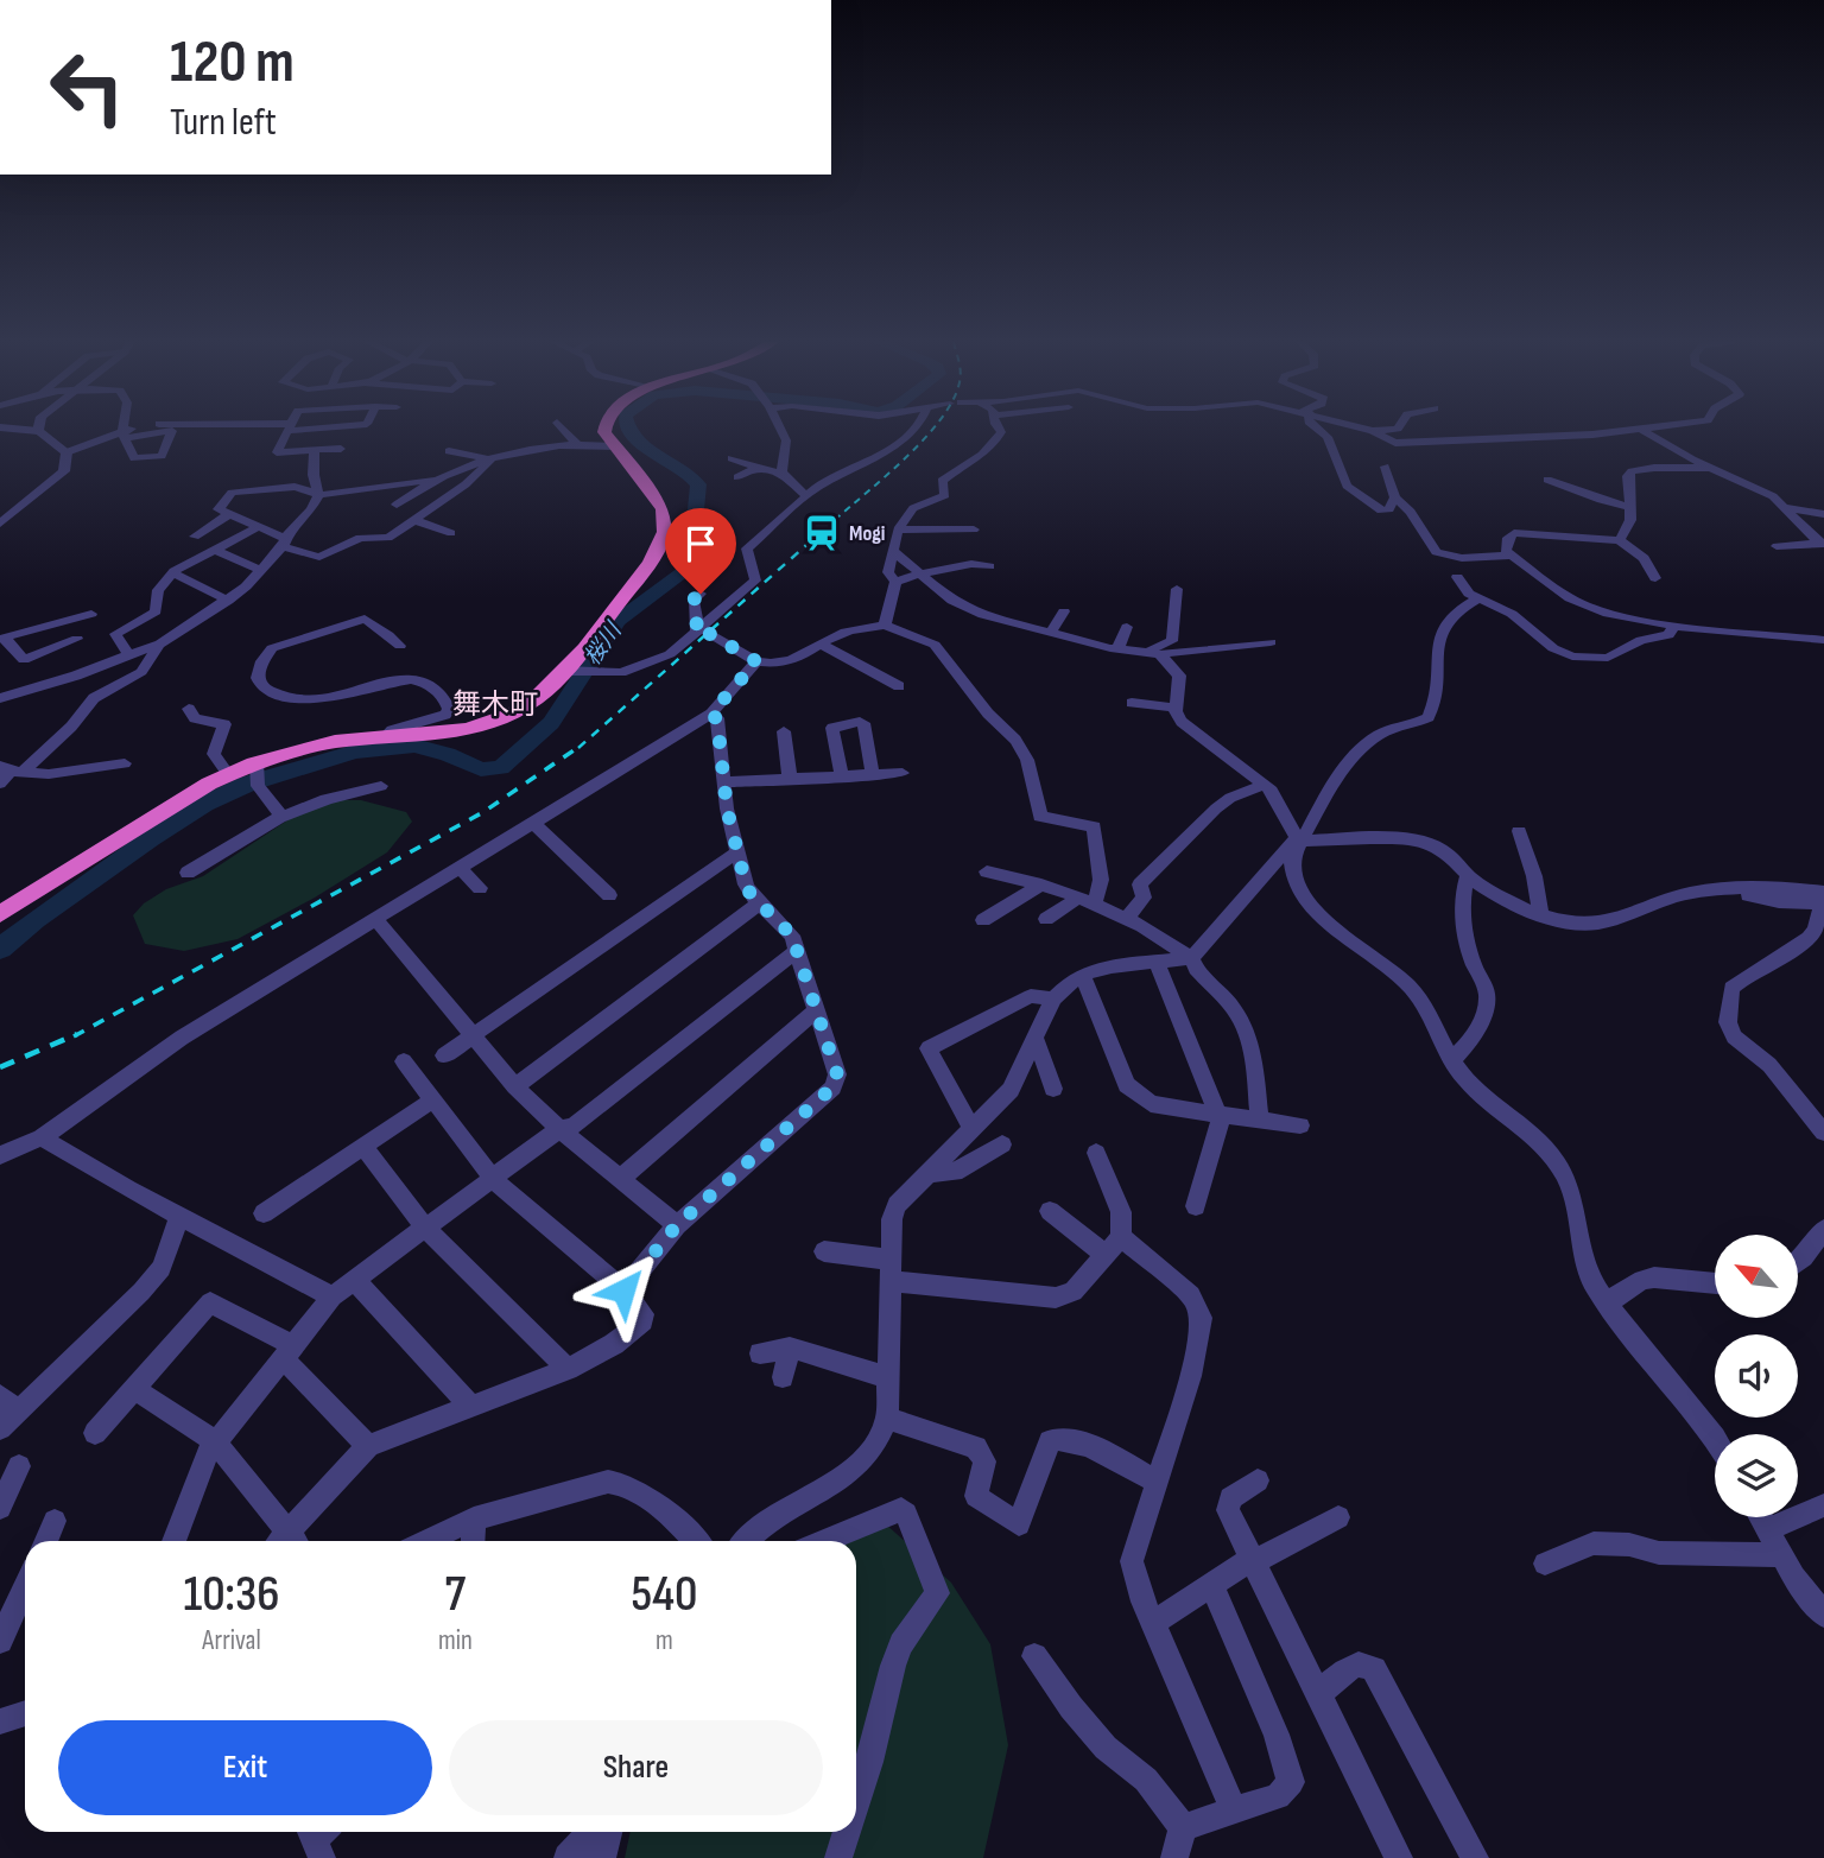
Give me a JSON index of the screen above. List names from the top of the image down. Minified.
{"districts":["舞木町"],"water":["桜川"],"places":{"station":["Mogi"]},"north":"top left","page":{"turn":["120 m","Turn left"],"eta":["10:36","Arrival","7","min","540","m"],"buttons":["Exit","Share"]}}
